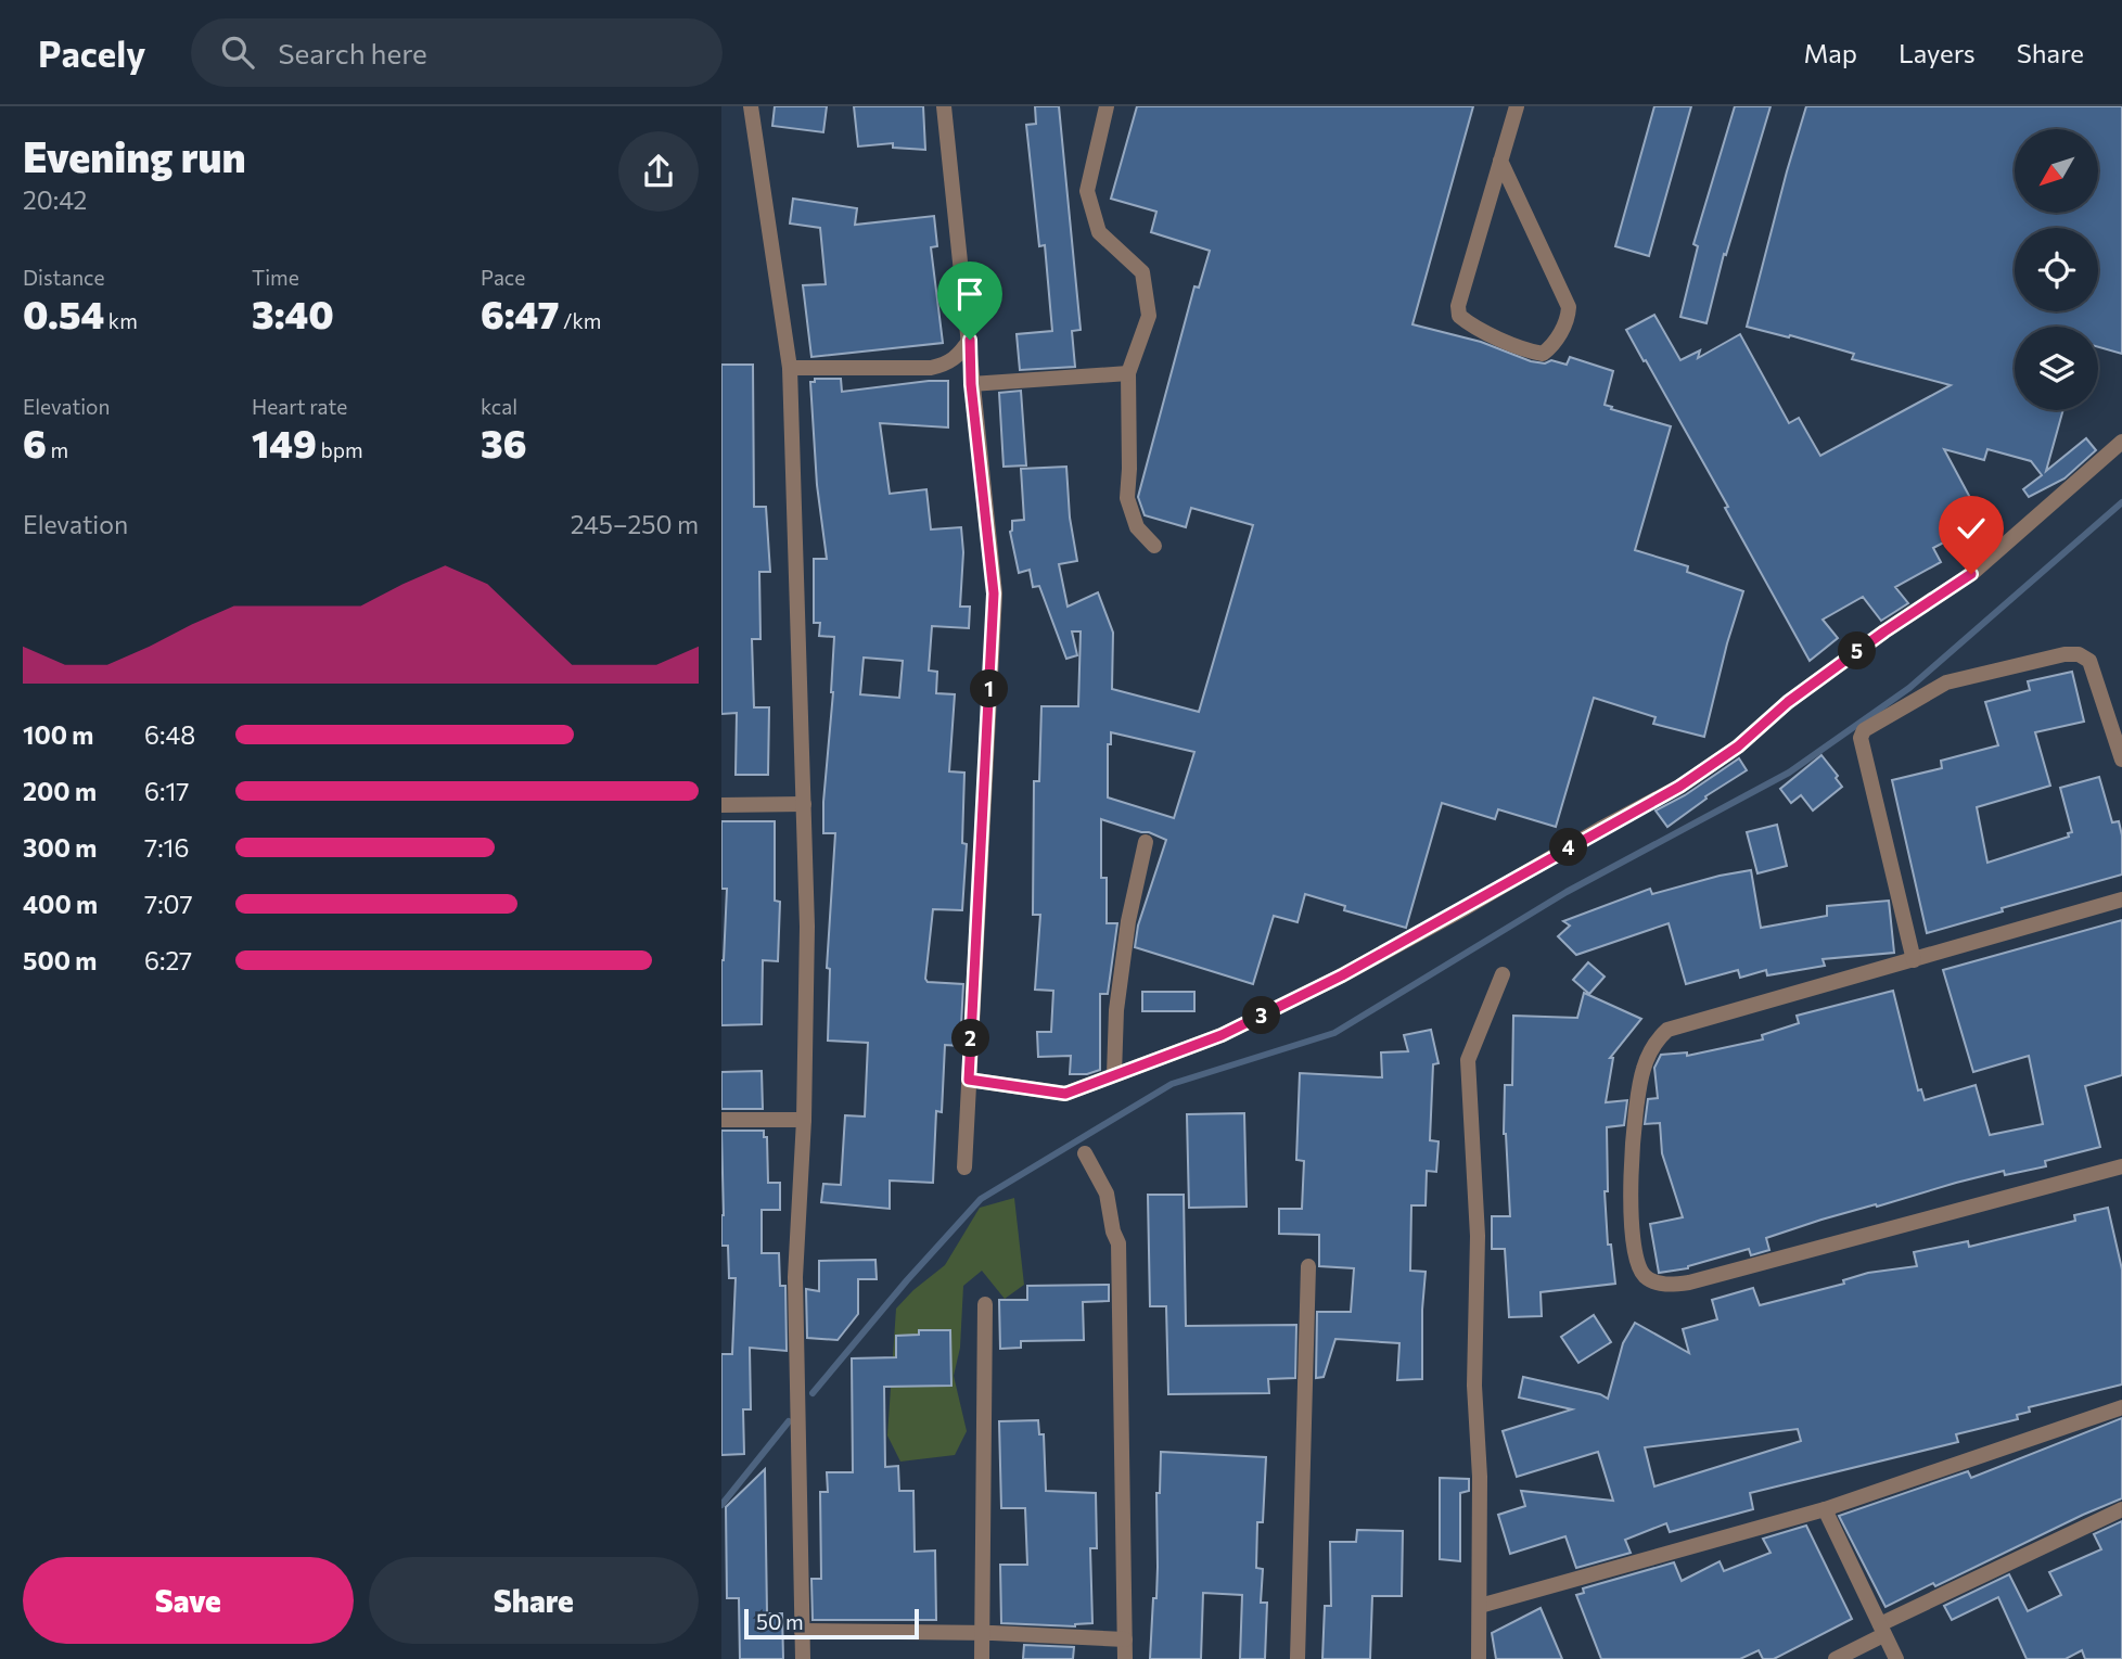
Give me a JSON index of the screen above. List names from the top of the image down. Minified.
{"scale_bar":"50 m","north":"bottom left","page":{"header":"Pacely","search":"Search here","nav":["Map","Layers","Share"],"heading":["Evening run","20:42"],"stats":[["Distance","0.54 km"],["Time","3:40"],["Pace","6:47 /km"],["Elevation","6 m"],["Heart rate","149 bpm"],["kcal","36"]],"chart":["Elevation","245–250 m"],"pins":["5","1","4","3","2"],"list":[{"name":"100 m","note":"6:48"},{"name":"200 m","note":"6:17"},{"name":"300 m","note":"7:16"},{"name":"400 m","note":"7:07"},{"name":"500 m","note":"6:27"}],"buttons":["Save","Share"],"scale":"50 m"}}
